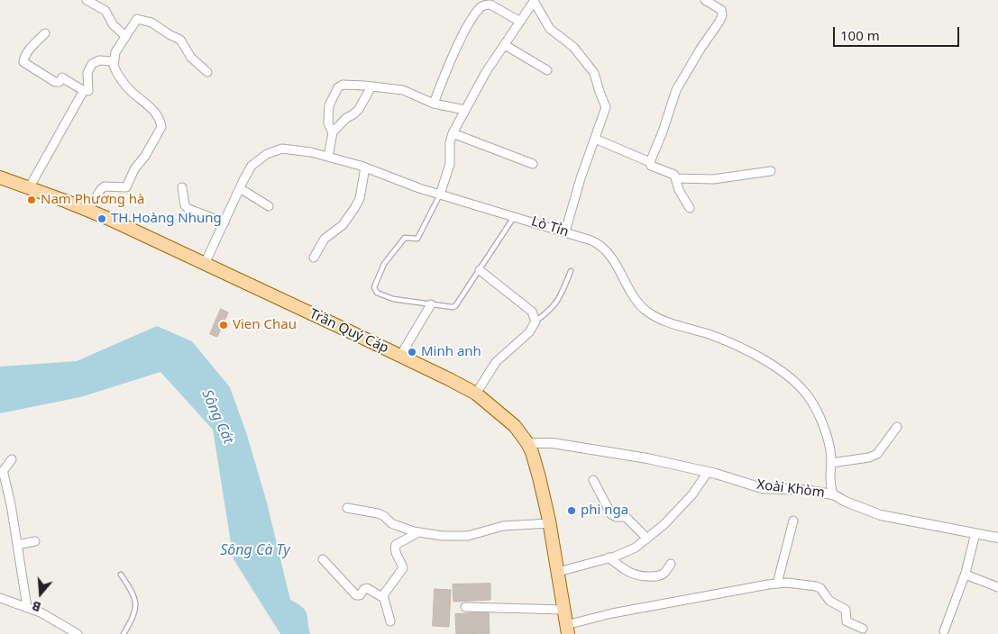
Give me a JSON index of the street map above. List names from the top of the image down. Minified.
{"streets":{"main road":["Trần Quý Cáp"],"street":["Lò Tỉn","Xoài Khòm"]},"crossings":[["Lò Tỉn","Trần Quý Cáp"],["Lò Tỉn","Xoài Khòm"],["Trần Quý Cáp","Xoài Khòm"]],"water":["Sông Cát","Sông Cà Ty"],"places":["Nam Phương hà","TH Hoàng Nhung","Vien Chau","Minh anh","phi nga"],"scale_bar":"100 m","north":"bottom"}
